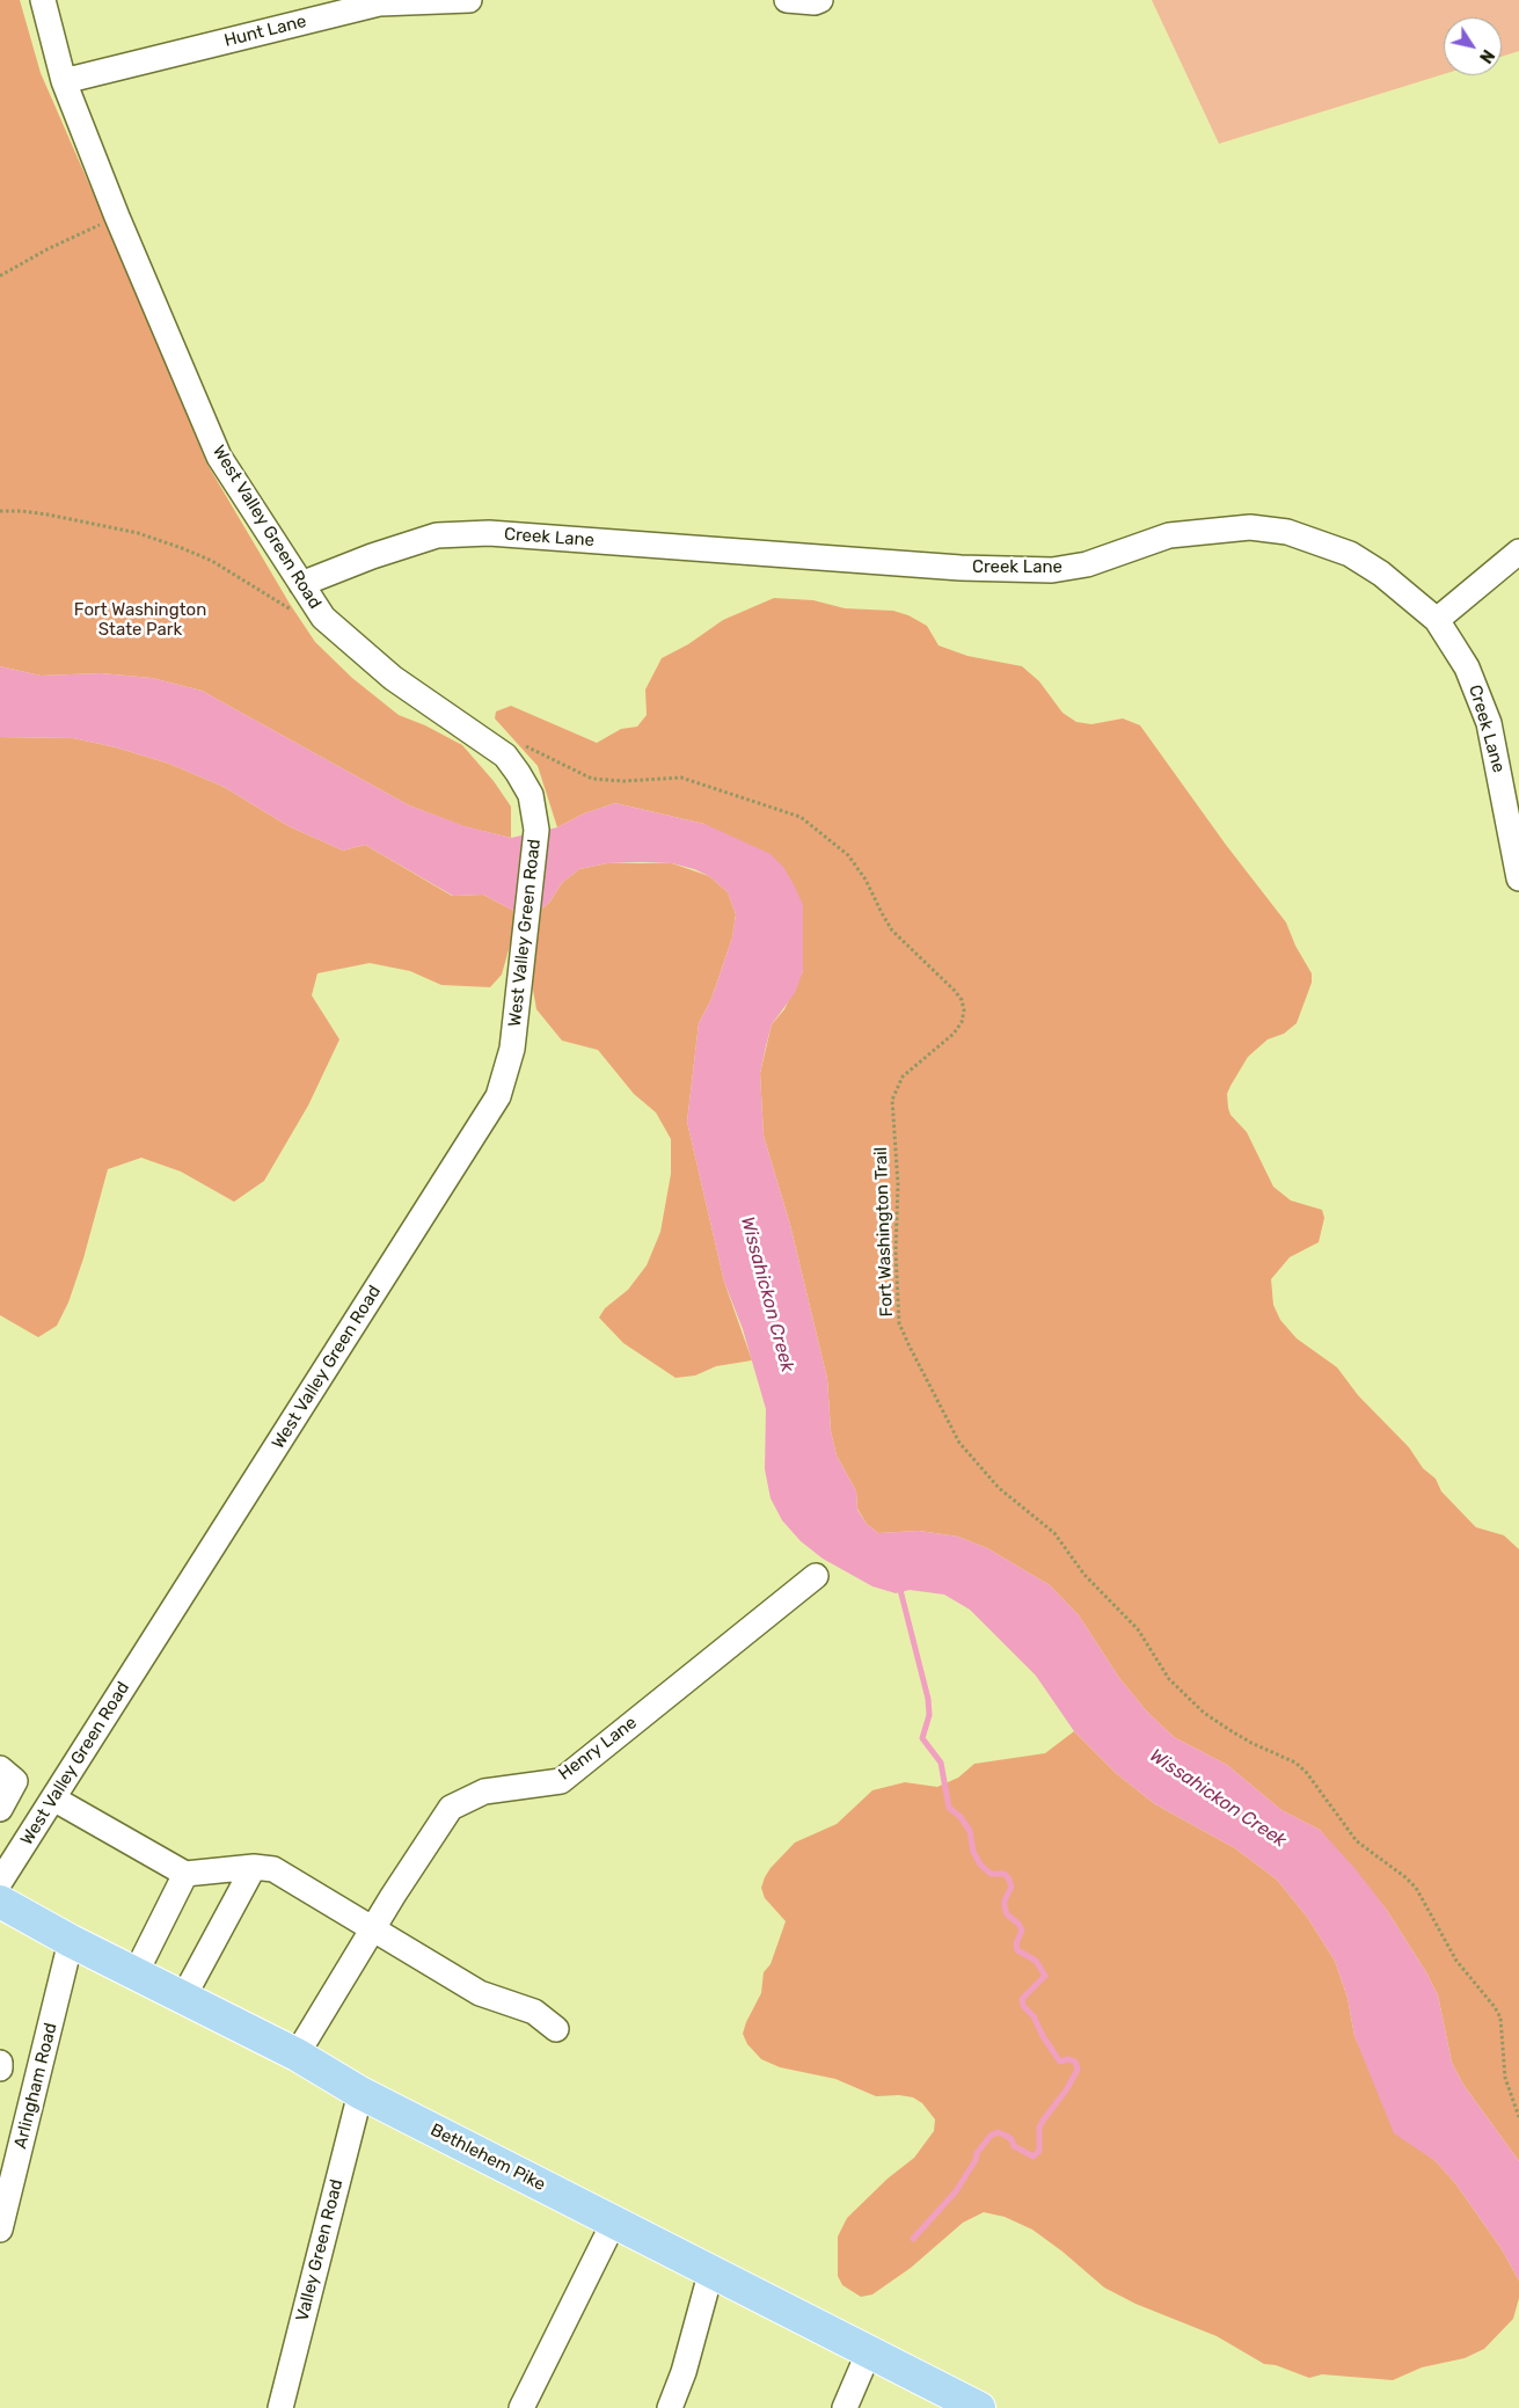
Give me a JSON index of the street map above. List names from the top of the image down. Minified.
{"streets":{"main road":["Bethlehem Pike"],"street":["Hunt Lane","West Valley Green Road","Creek Lane","Henry Lane","Arlingham Road","Valley Green Road"],"path":["Fort Washington Trail"]},"crossings":[["Hunt Lane","West Valley Green Road"],["West Valley Green Road","Creek Lane"],["Henry Lane","Bethlehem Pike"],["Arlingham Road","Bethlehem Pike"],["Bethlehem Pike","Valley Green Road"]],"water":["Wissahickon Creek"],"parks":["Fort Washington State Park"],"north":"bottom right"}
